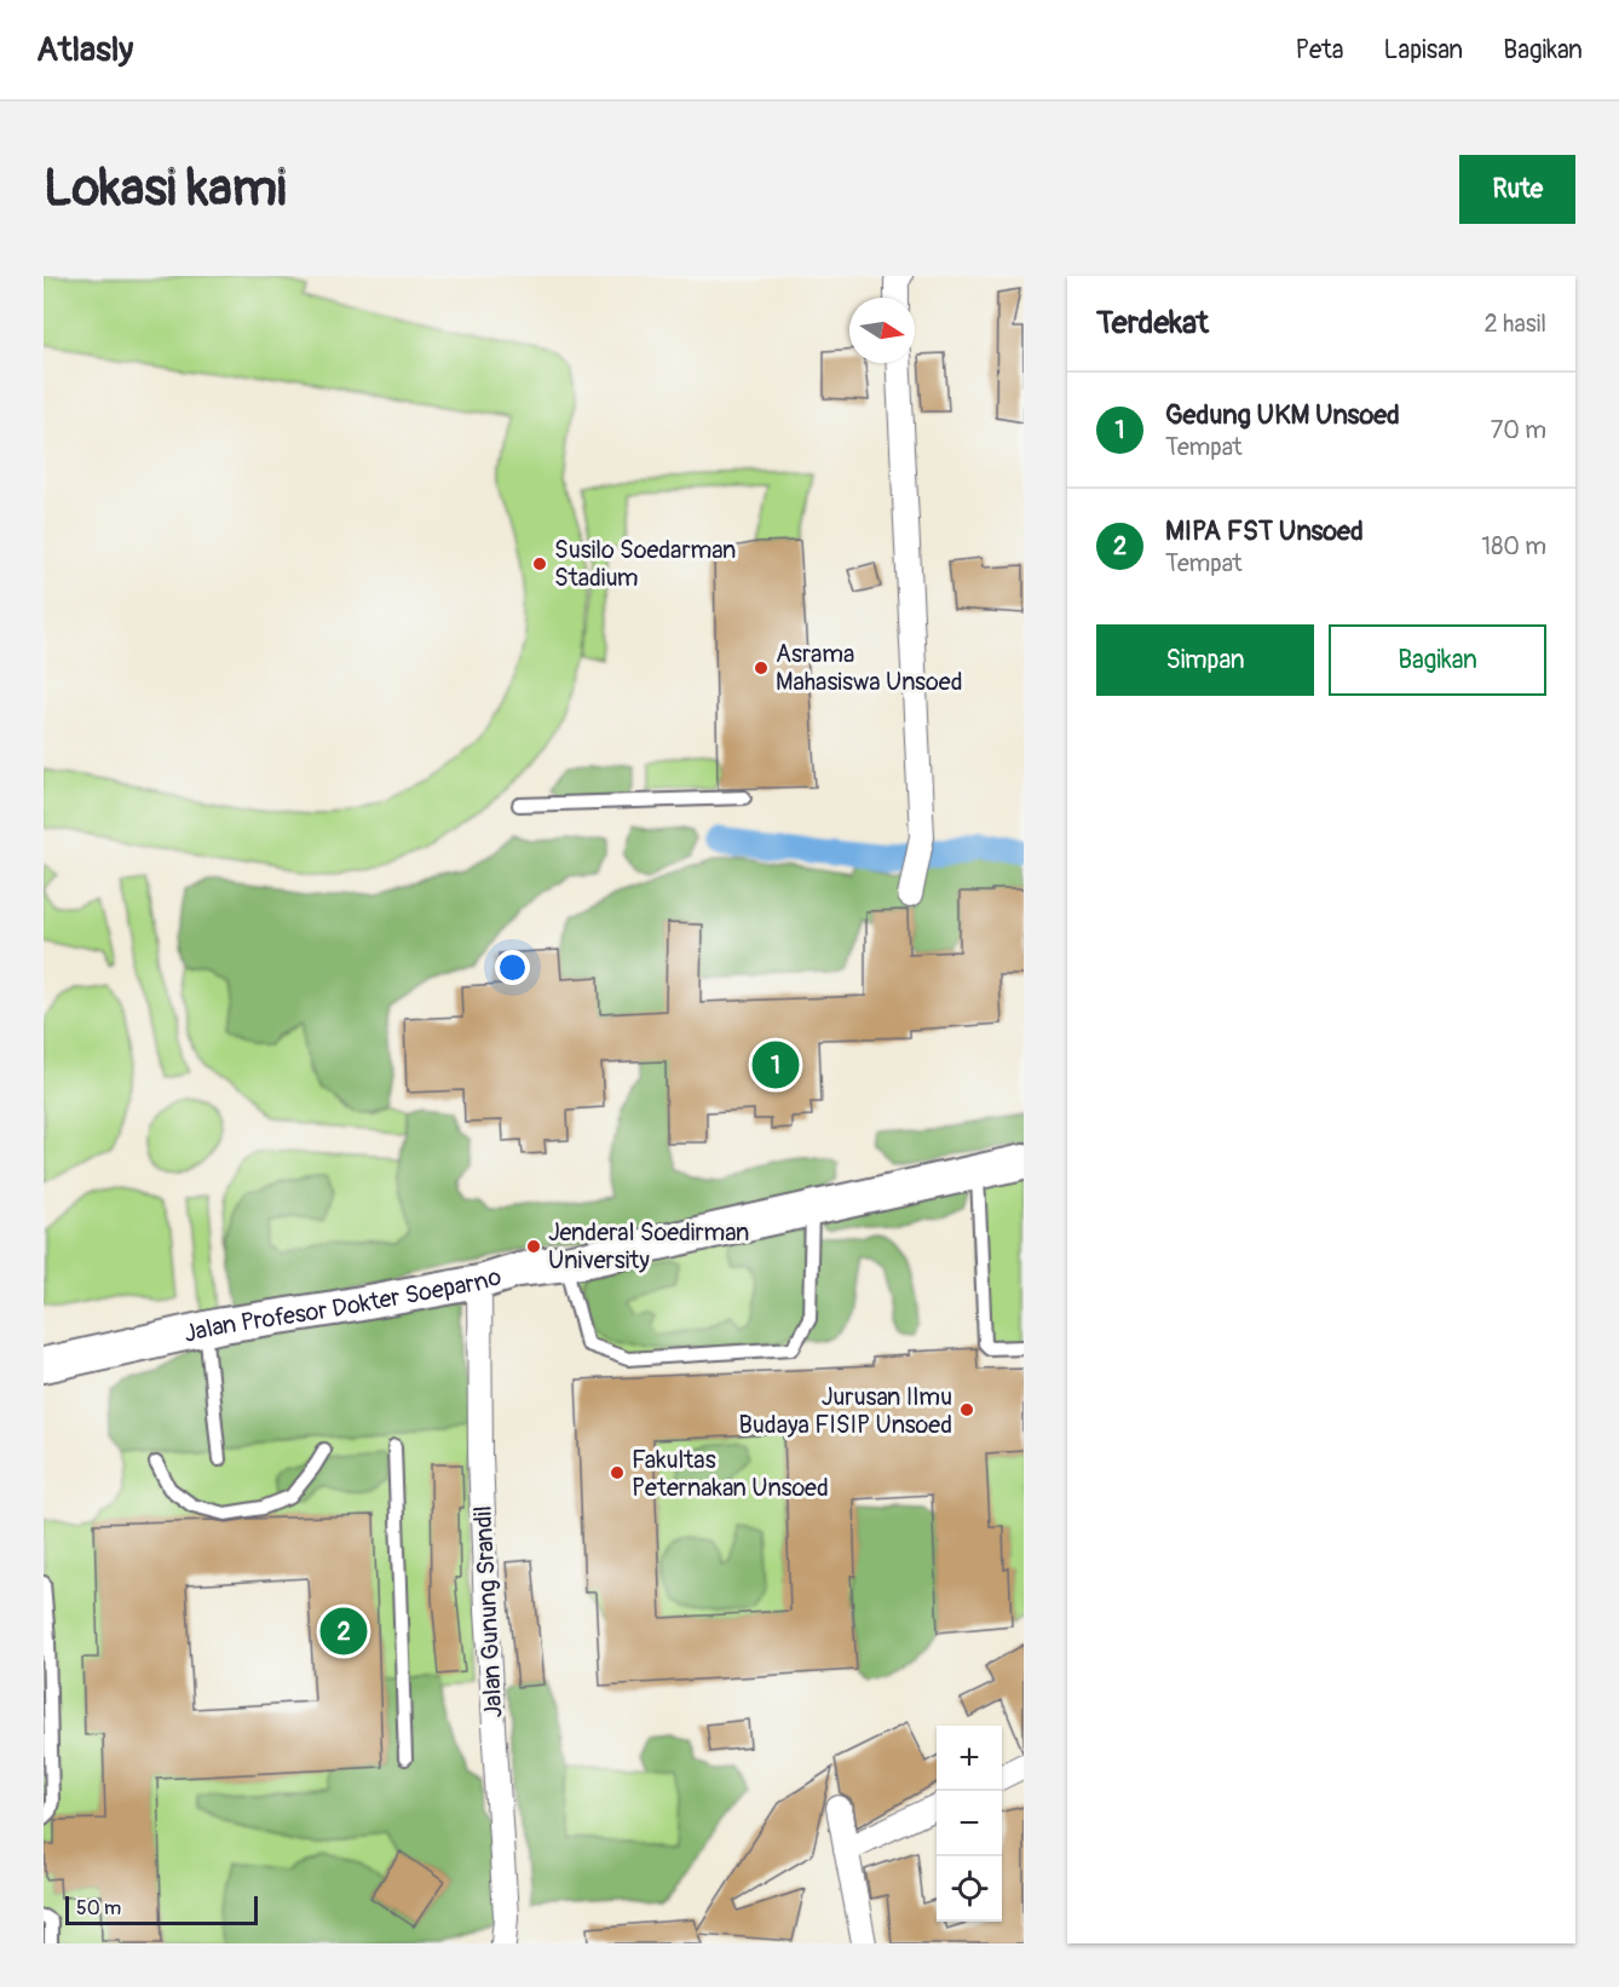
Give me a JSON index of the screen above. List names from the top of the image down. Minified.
{"streets":{"street":["Jalan Profesor Dokter Soeparno","Jalan Gunung Srandil"]},"crossings":[["Jalan Profesor Dokter Soeparno","Jalan Gunung Srandil"]],"places":["Susilo Soedarman Stadium","Asrama Mahasiswa Unsoed","Jenderal Soedirman University","Jurusan Ilmu Budaya FISIP Unsoed","Fakultas Peternakan Unsoed"],"scale_bar":"50 m","north":"right","page":{"header":"Atlasly","nav":["Peta","Lapisan","Bagikan"],"buttons":["Rute",["Simpan","Bagikan"]],"title":"Lokasi kami","heading":["Terdekat","2 hasil"],"list":[{"mark":"1","name":"Gedung UKM Unsoed","note":"Tempat","value":"70 m"},{"mark":"2","name":"MIPA FST Unsoed","note":"Tempat","value":"180 m"}],"pins":["1","2"],"map_buttons":["+","−"],"scale":"50 m"}}
